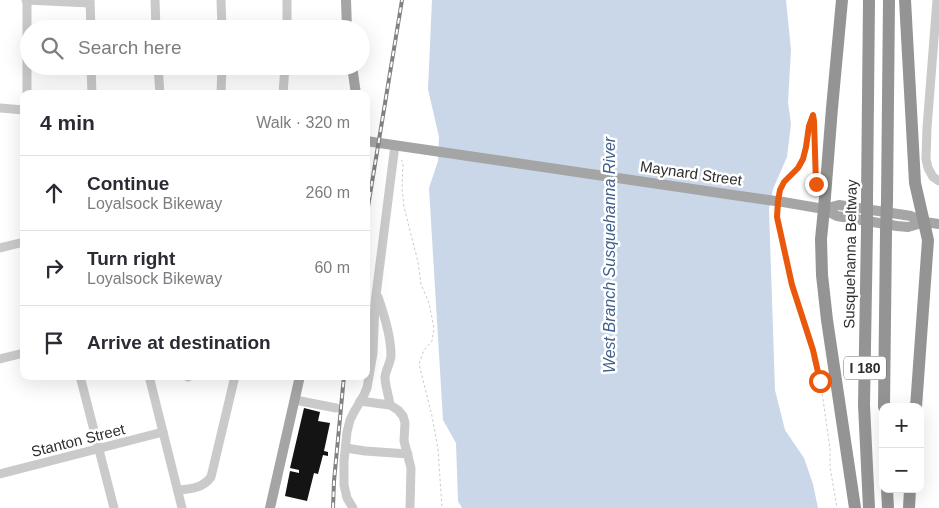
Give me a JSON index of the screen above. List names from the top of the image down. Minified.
{"streets":{"highway":["Susquehanna Beltway","I 180"],"main road":["Maynard Street"],"street":["Stanton Street"]},"water":["West Branch Susquehanna River"],"page":{"search":"Search here","heading":["4 min","Walk · 320 m"],"list":[["Continue","Loyalsock Bikeway","260 m"],["Turn right","Loyalsock Bikeway","60 m"],"Arrive at destination"],"map_buttons":["+","−"]}}
